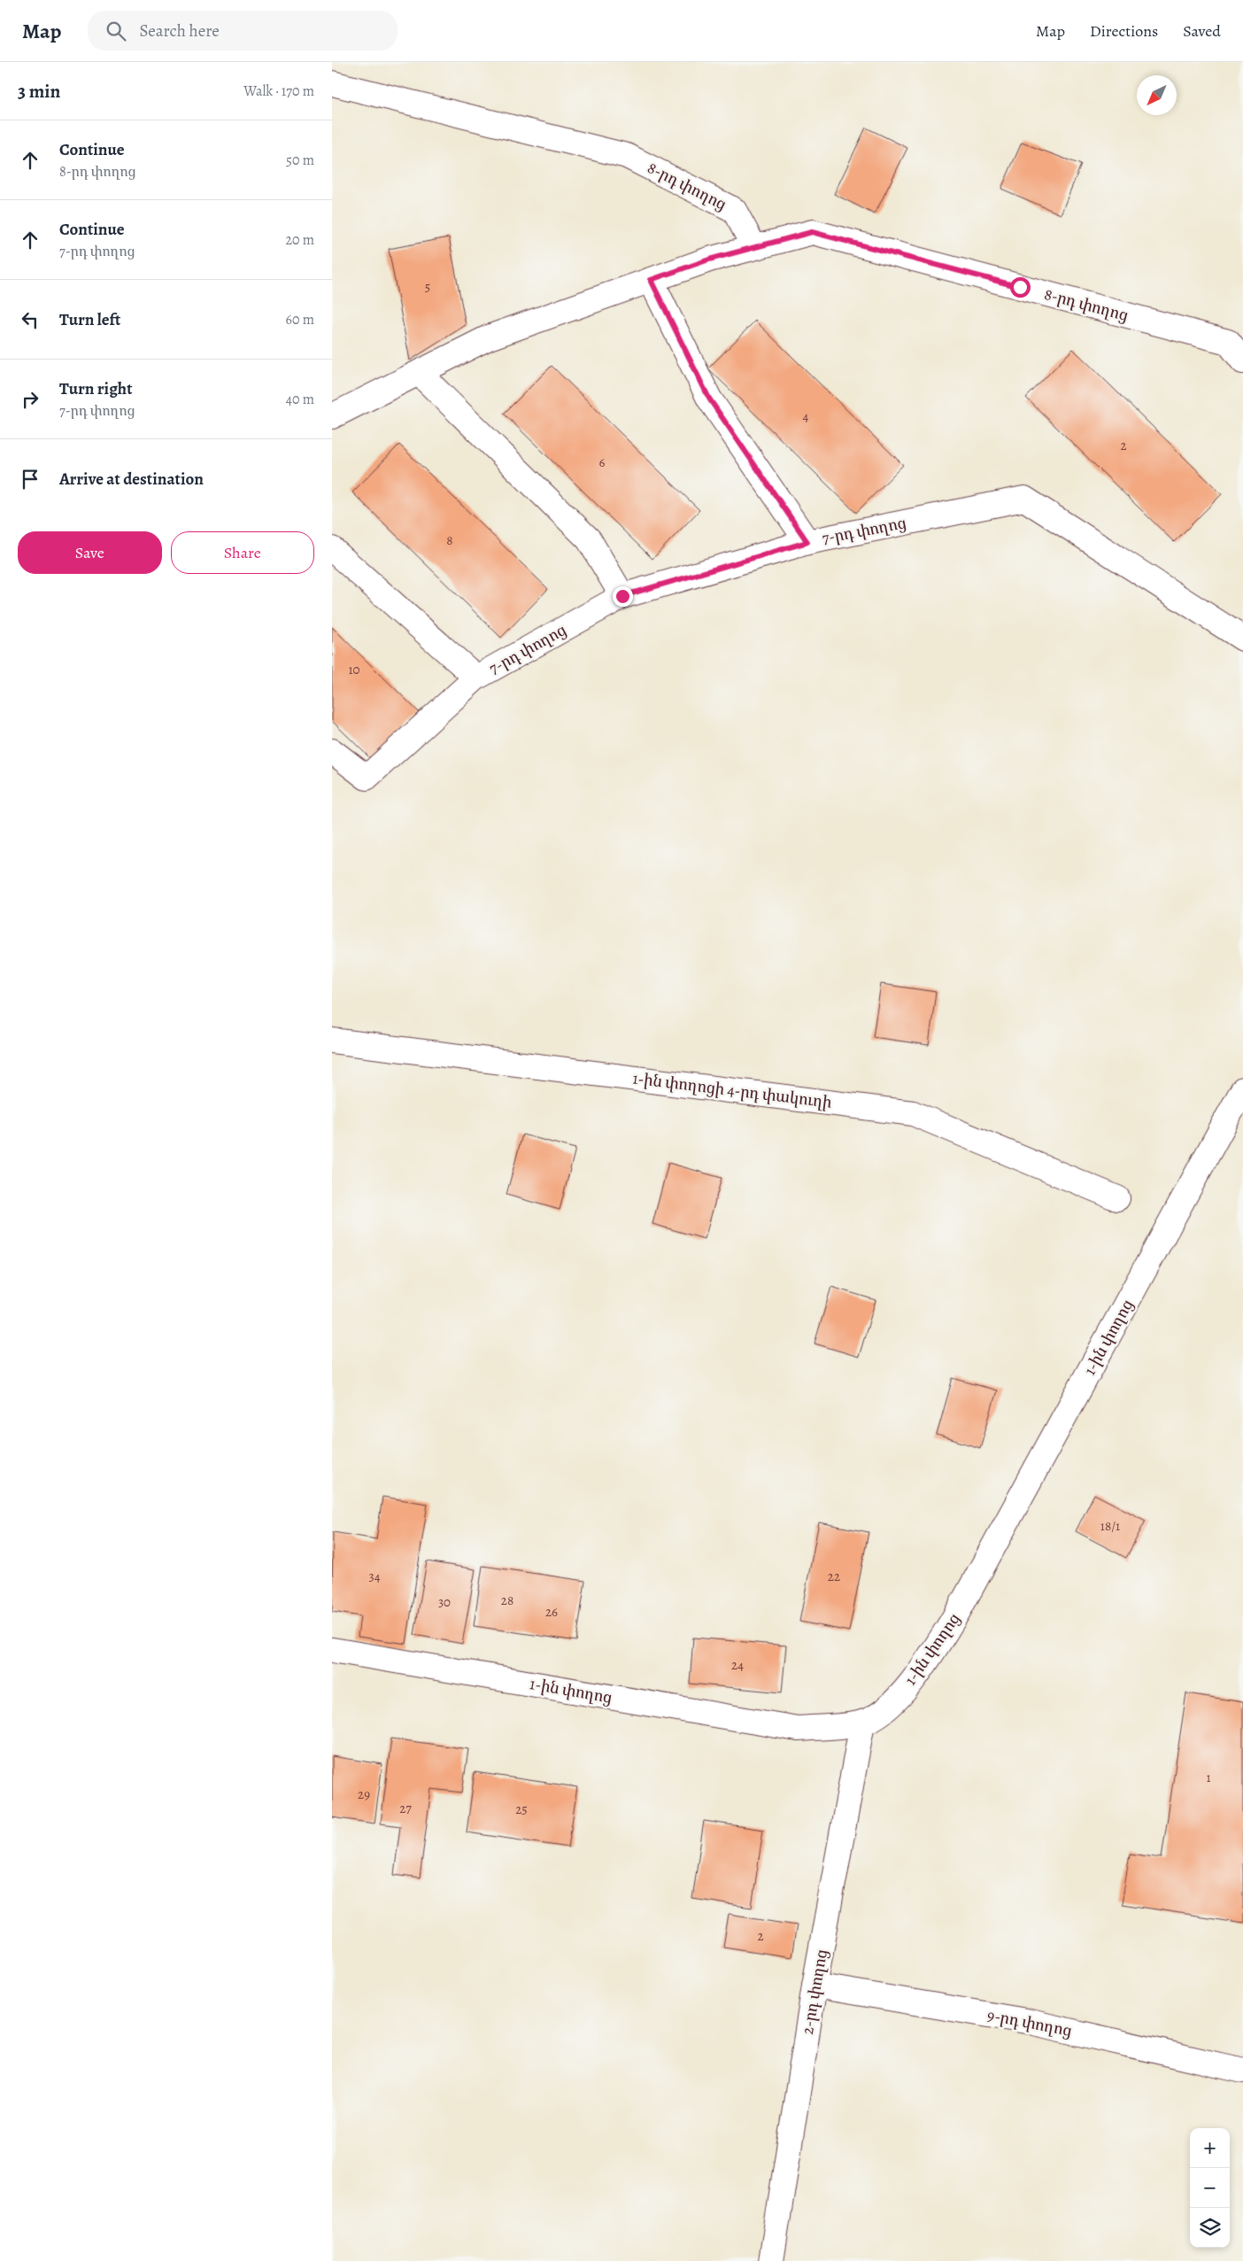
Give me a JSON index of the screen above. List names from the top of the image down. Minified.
{"streets":{"street":["8-րդ փողոց","7-րդ փողոց","1-ին փողոցի 4-րդ փակուղի","1-ին փողոց","2-րդ փողոց","9-րդ փողոց"]},"crossings":[["1-ին փողոց","2-րդ փողոց"],["2-րդ փողոց","9-րդ փողոց"]],"house_numbers":["5","4","2","6","8","10","18/1","34","22","28","30","26","24","1","29","27","25","2"],"north":"bottom left","page":{"header":"Map","search":"Search here","nav":["Map","Directions","Saved"],"heading":["3 min","Walk · 170 m"],"list":[["Continue","8-րդ փողոց","50 m"],["Continue","7-րդ փողոց","20 m"],["Turn left","60 m"],["Turn right","7-րդ փողոց","40 m"],"Arrive at destination"],"buttons":["Save","Share"],"map_buttons":["+","−"]}}
